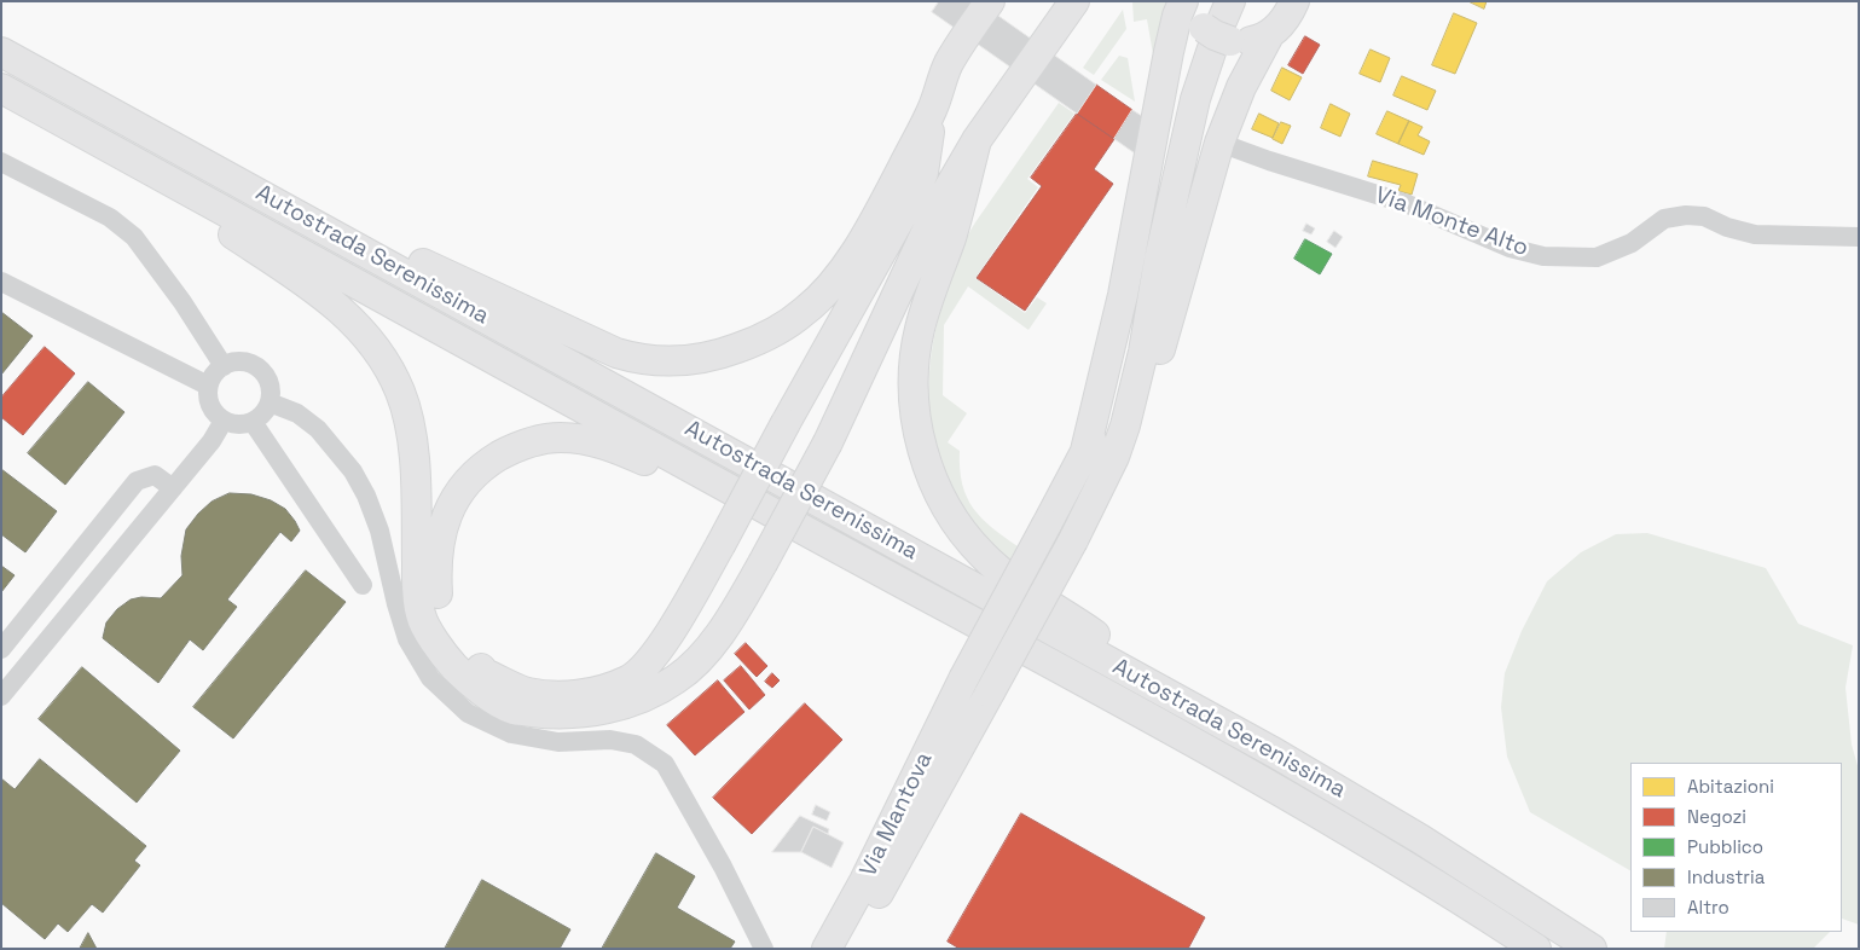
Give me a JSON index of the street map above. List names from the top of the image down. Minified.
{"streets":{"highway":["Autostrada Serenissima","Via Mantova"],"street":["Via Monte Alto"]},"legend":["Abitazioni","Negozi","Pubblico","Industria","Altro"]}
